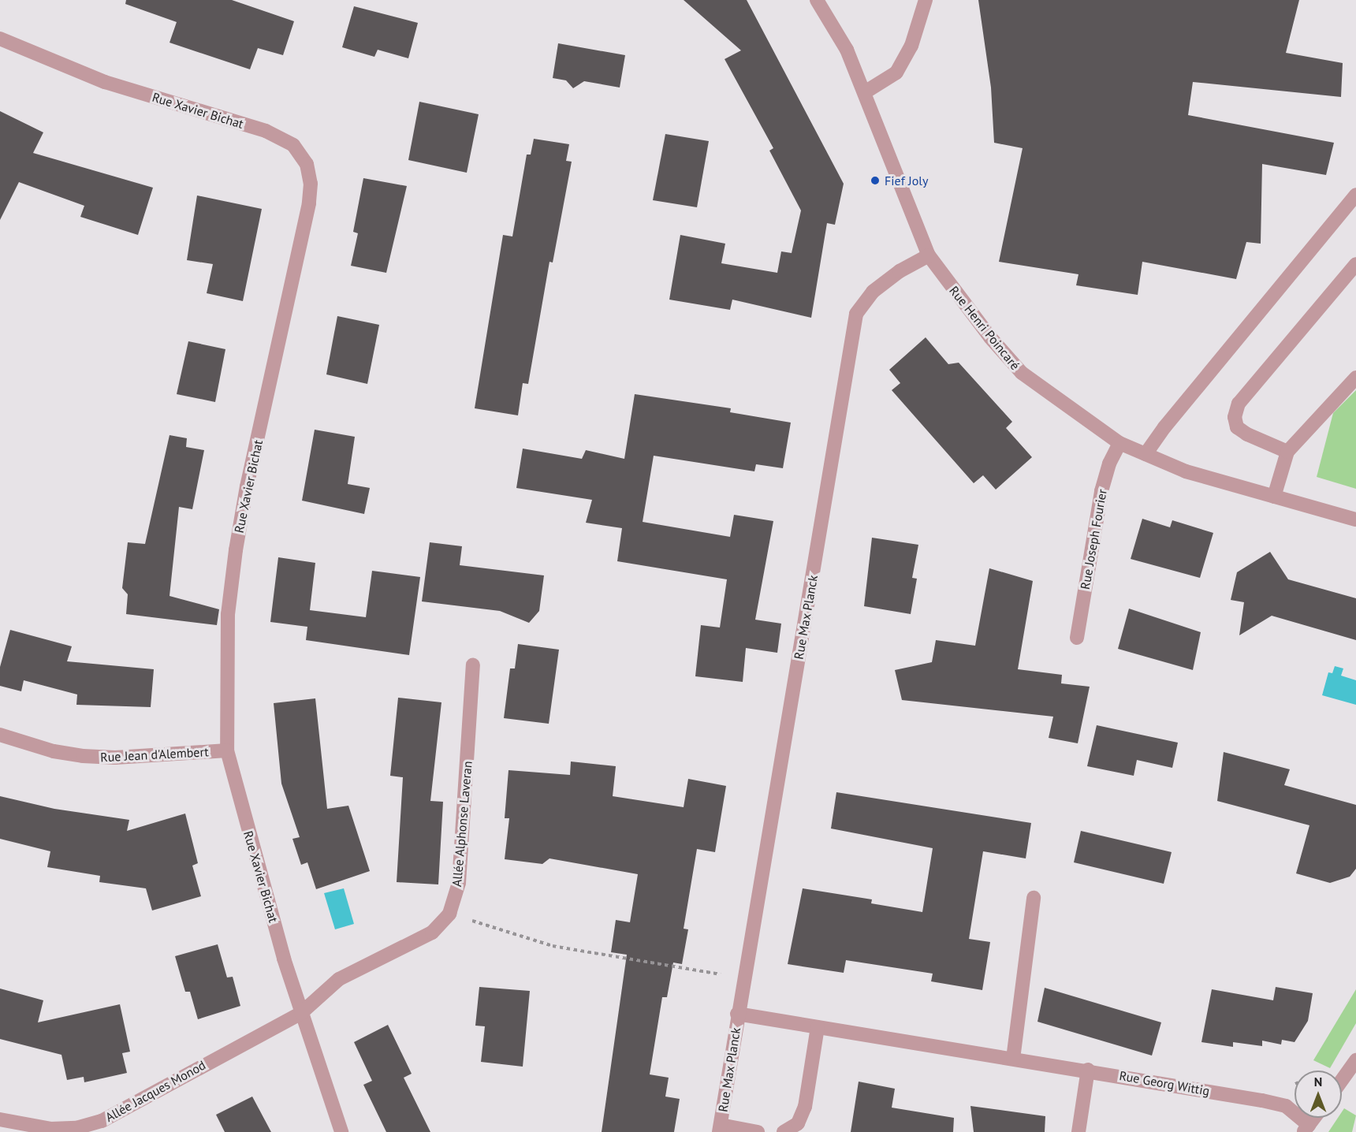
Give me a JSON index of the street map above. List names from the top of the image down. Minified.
{"streets":{"street":["Rue Xavier Bichat","Rue Henri Poincaré","Rue Joseph Fourier","Rue Max Planck","Rue Jean d'Alembert","Allée Alphonse Laveran","Rue Georg Wittig","Allée Jacques Monod"]},"crossings":[["Rue Xavier Bichat","Rue Jean d'Alembert"],["Rue Xavier Bichat","Allée Alphonse Laveran"],["Rue Xavier Bichat","Allée Jacques Monod"],["Rue Henri Poincaré","Rue Joseph Fourier"],["Rue Henri Poincaré","Rue Max Planck"],["Rue Max Planck","Rue Georg Wittig"],["Allée Alphonse Laveran","Allée Jacques Monod"]],"places":["Fief Joly"],"north":"top"}
